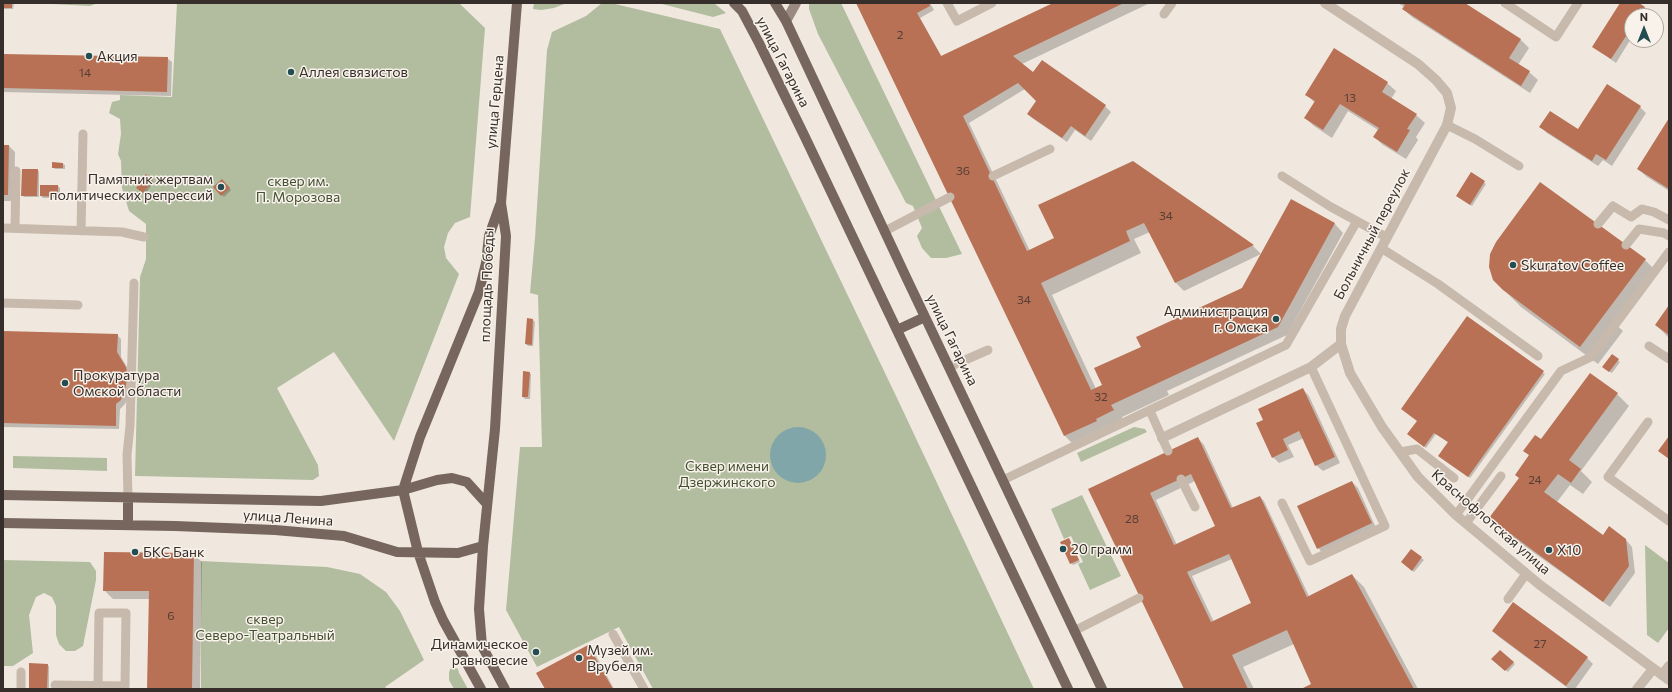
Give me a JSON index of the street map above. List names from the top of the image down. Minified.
{"streets":{"main road":["улица Гагарина","улица Герцена","площадь Победы","улица Ленина"],"street":["Больничный переулок","Краснофлотская улица"]},"crossings":[["улица Герцена","площадь Победы"],["Больничный переулок","Краснофлотская улица"],["площадь Победы","улица Ленина"]],"parks":["сквер им. П. Морозова","Сквер имени Дзержинского","сквер Северо-Театральный"],"places":["Акция","Аллея связистов","Памятник жертвам политических репрессий","Skuratov Coffee","Администрация г. Омска","Прокуратура Омской области","20 грамм","Х10","БКС Банк","Динамическое равновесие","Музей им. Врубеля"],"house_numbers":["2","14","13","36","34","34","32","24","28","6","27"],"north":"top"}
